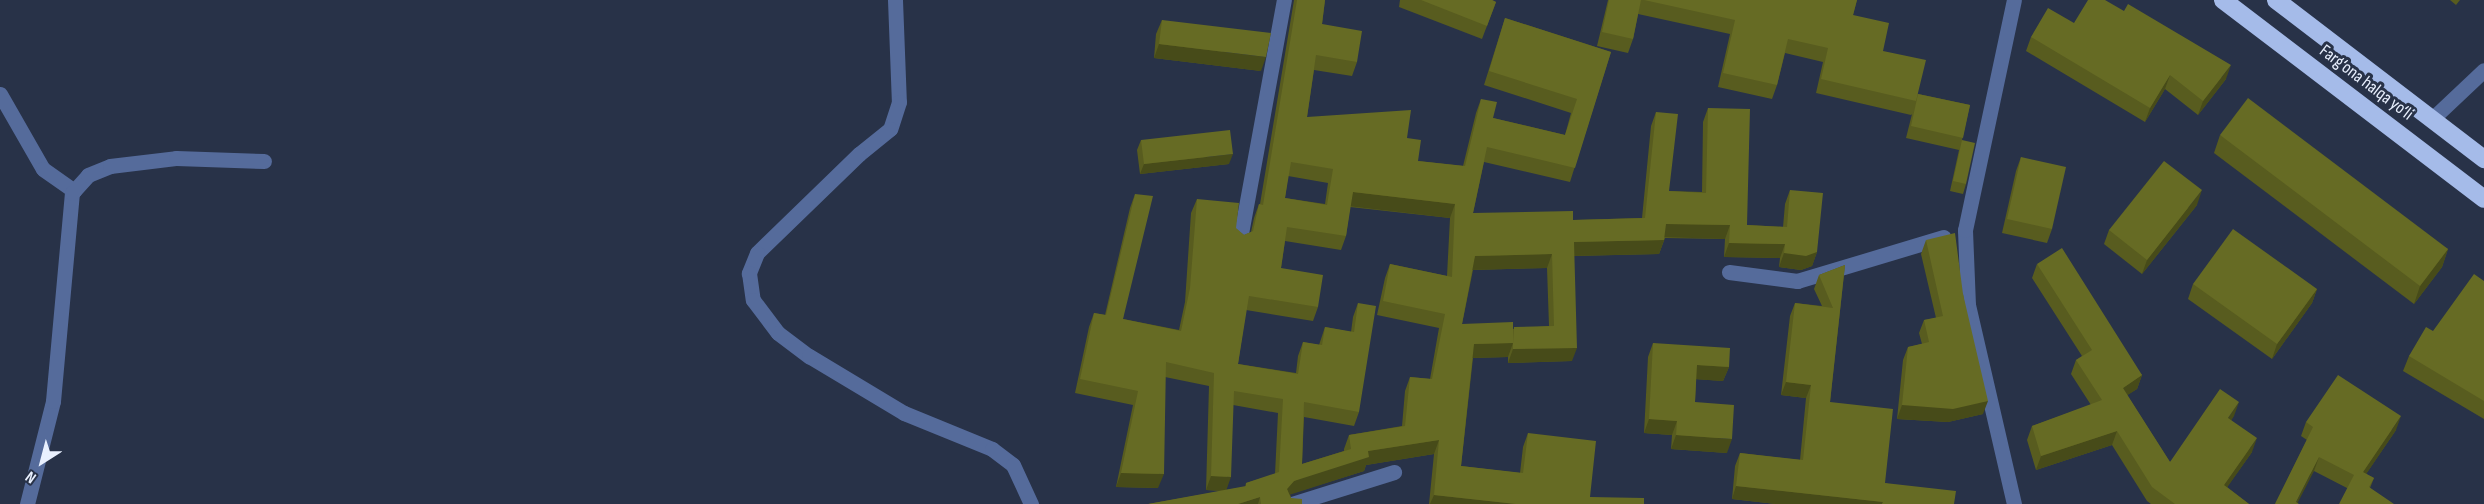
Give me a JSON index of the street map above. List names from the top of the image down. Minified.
{"streets":{"highway":["Farg‘ona halqa yo‘li"]},"north":"bottom left"}
